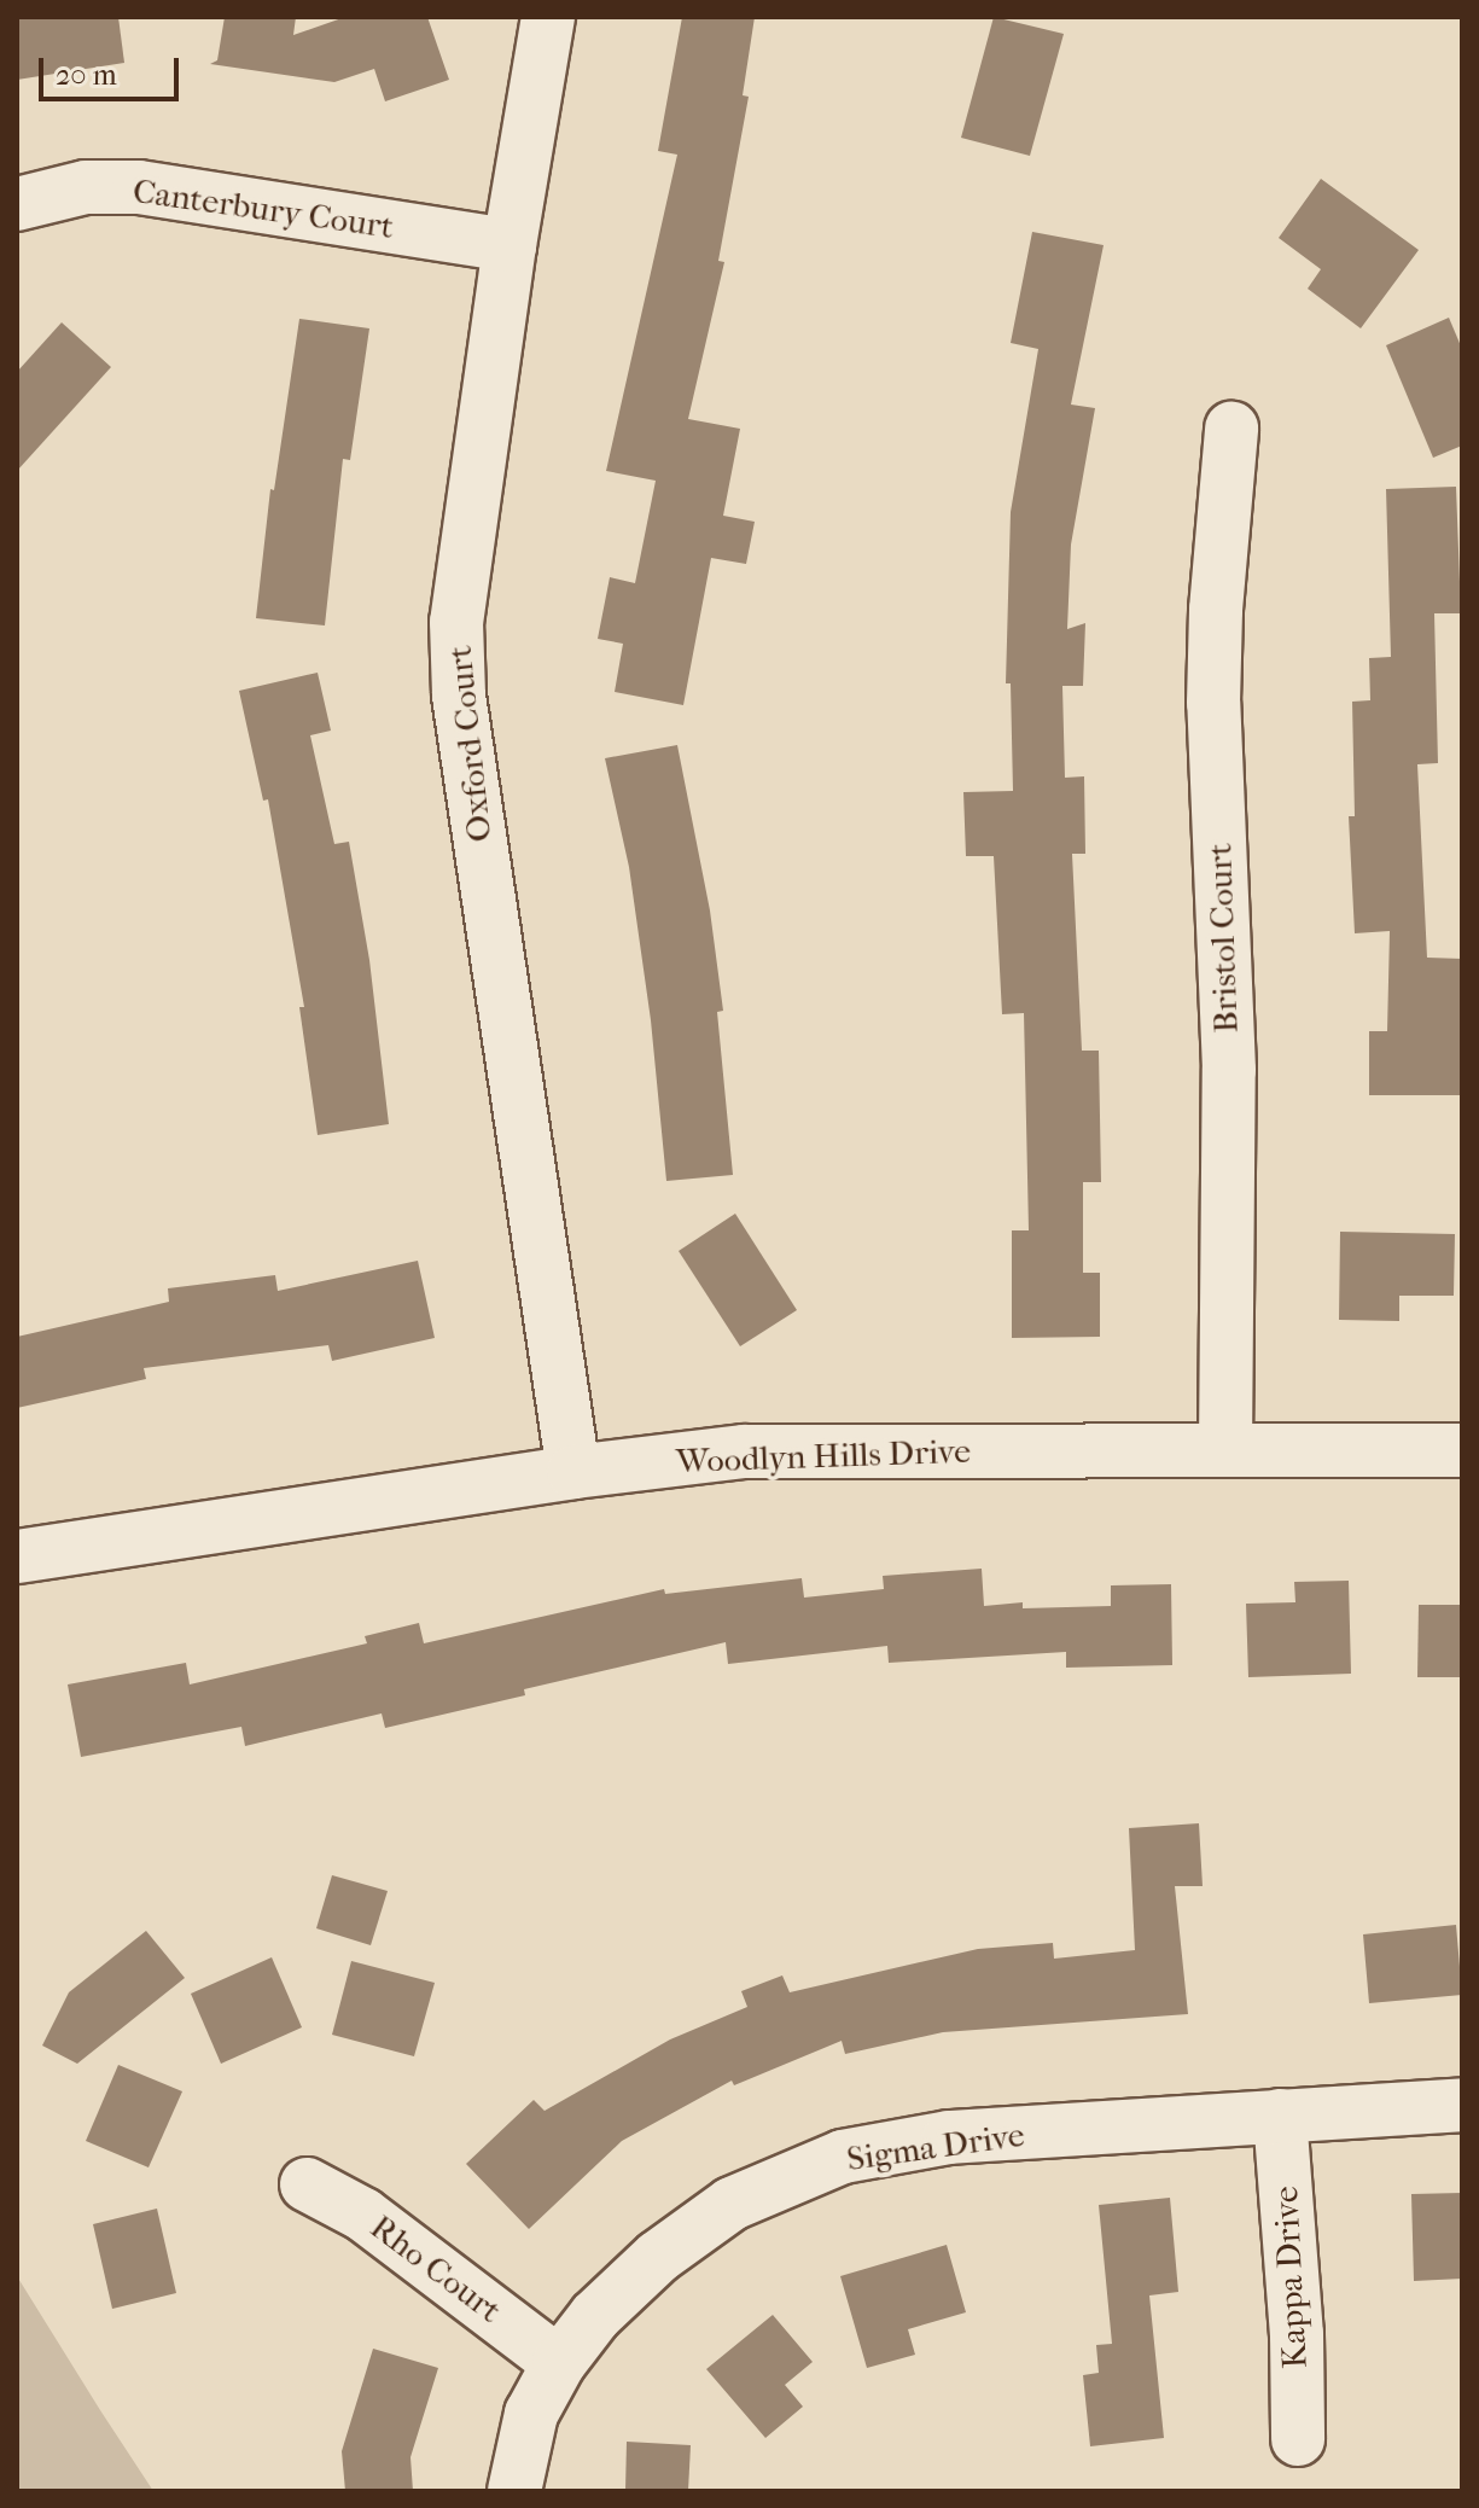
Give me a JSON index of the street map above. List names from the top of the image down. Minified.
{"streets":{"street":["Canterbury Court","Oxford Court","Bristol Court","Woodlyn Hills Drive","Sigma Drive","Rho Court","Kappa Drive"]},"crossings":[["Canterbury Court","Oxford Court"],["Oxford Court","Woodlyn Hills Drive"],["Bristol Court","Woodlyn Hills Drive"],["Sigma Drive","Rho Court"],["Sigma Drive","Kappa Drive"]],"scale_bar":"20 m"}
